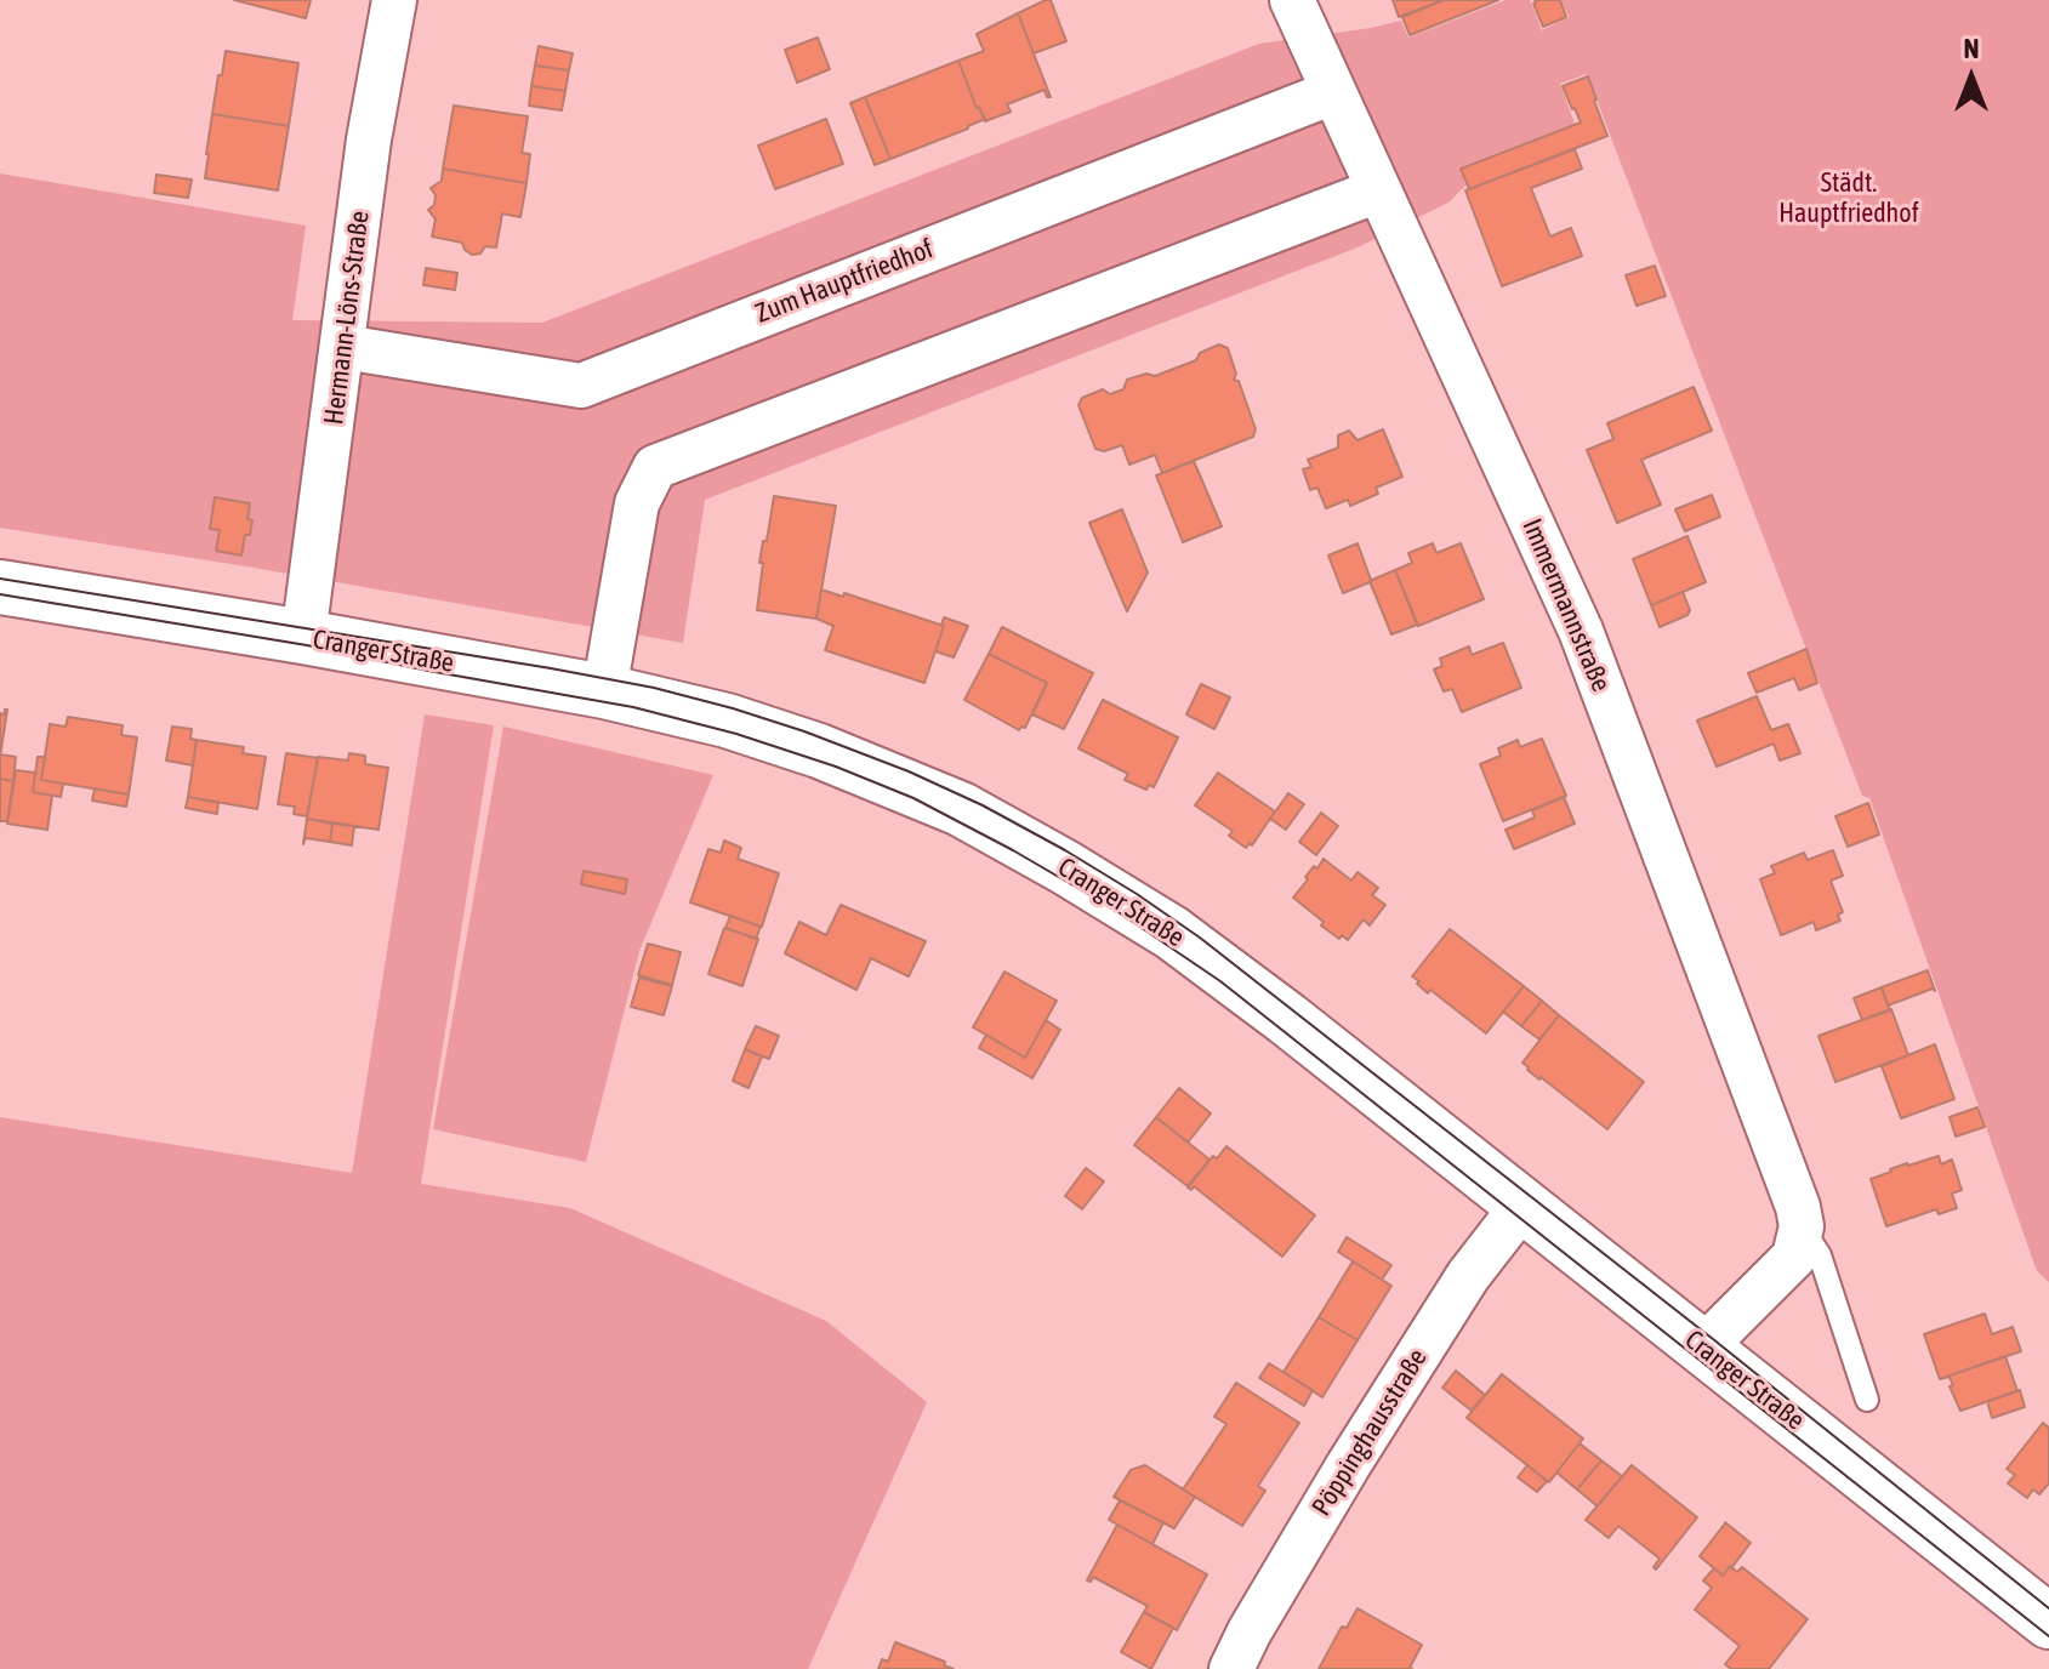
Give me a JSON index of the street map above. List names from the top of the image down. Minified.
{"streets":{"main road":["Cranger Straße"],"street":["Zum Hauptfriedhof","Hermann-Löns-Straße","Immermannstraße","Pöppinghausstraße"]},"crossings":[["Zum Hauptfriedhof","Hermann-Löns-Straße"],["Zum Hauptfriedhof","Immermannstraße"],["Hermann-Löns-Straße","Cranger Straße"],["Cranger Straße","Pöppinghausstraße"]],"parks":["Städt. Hauptfriedhof"],"north":"top"}
